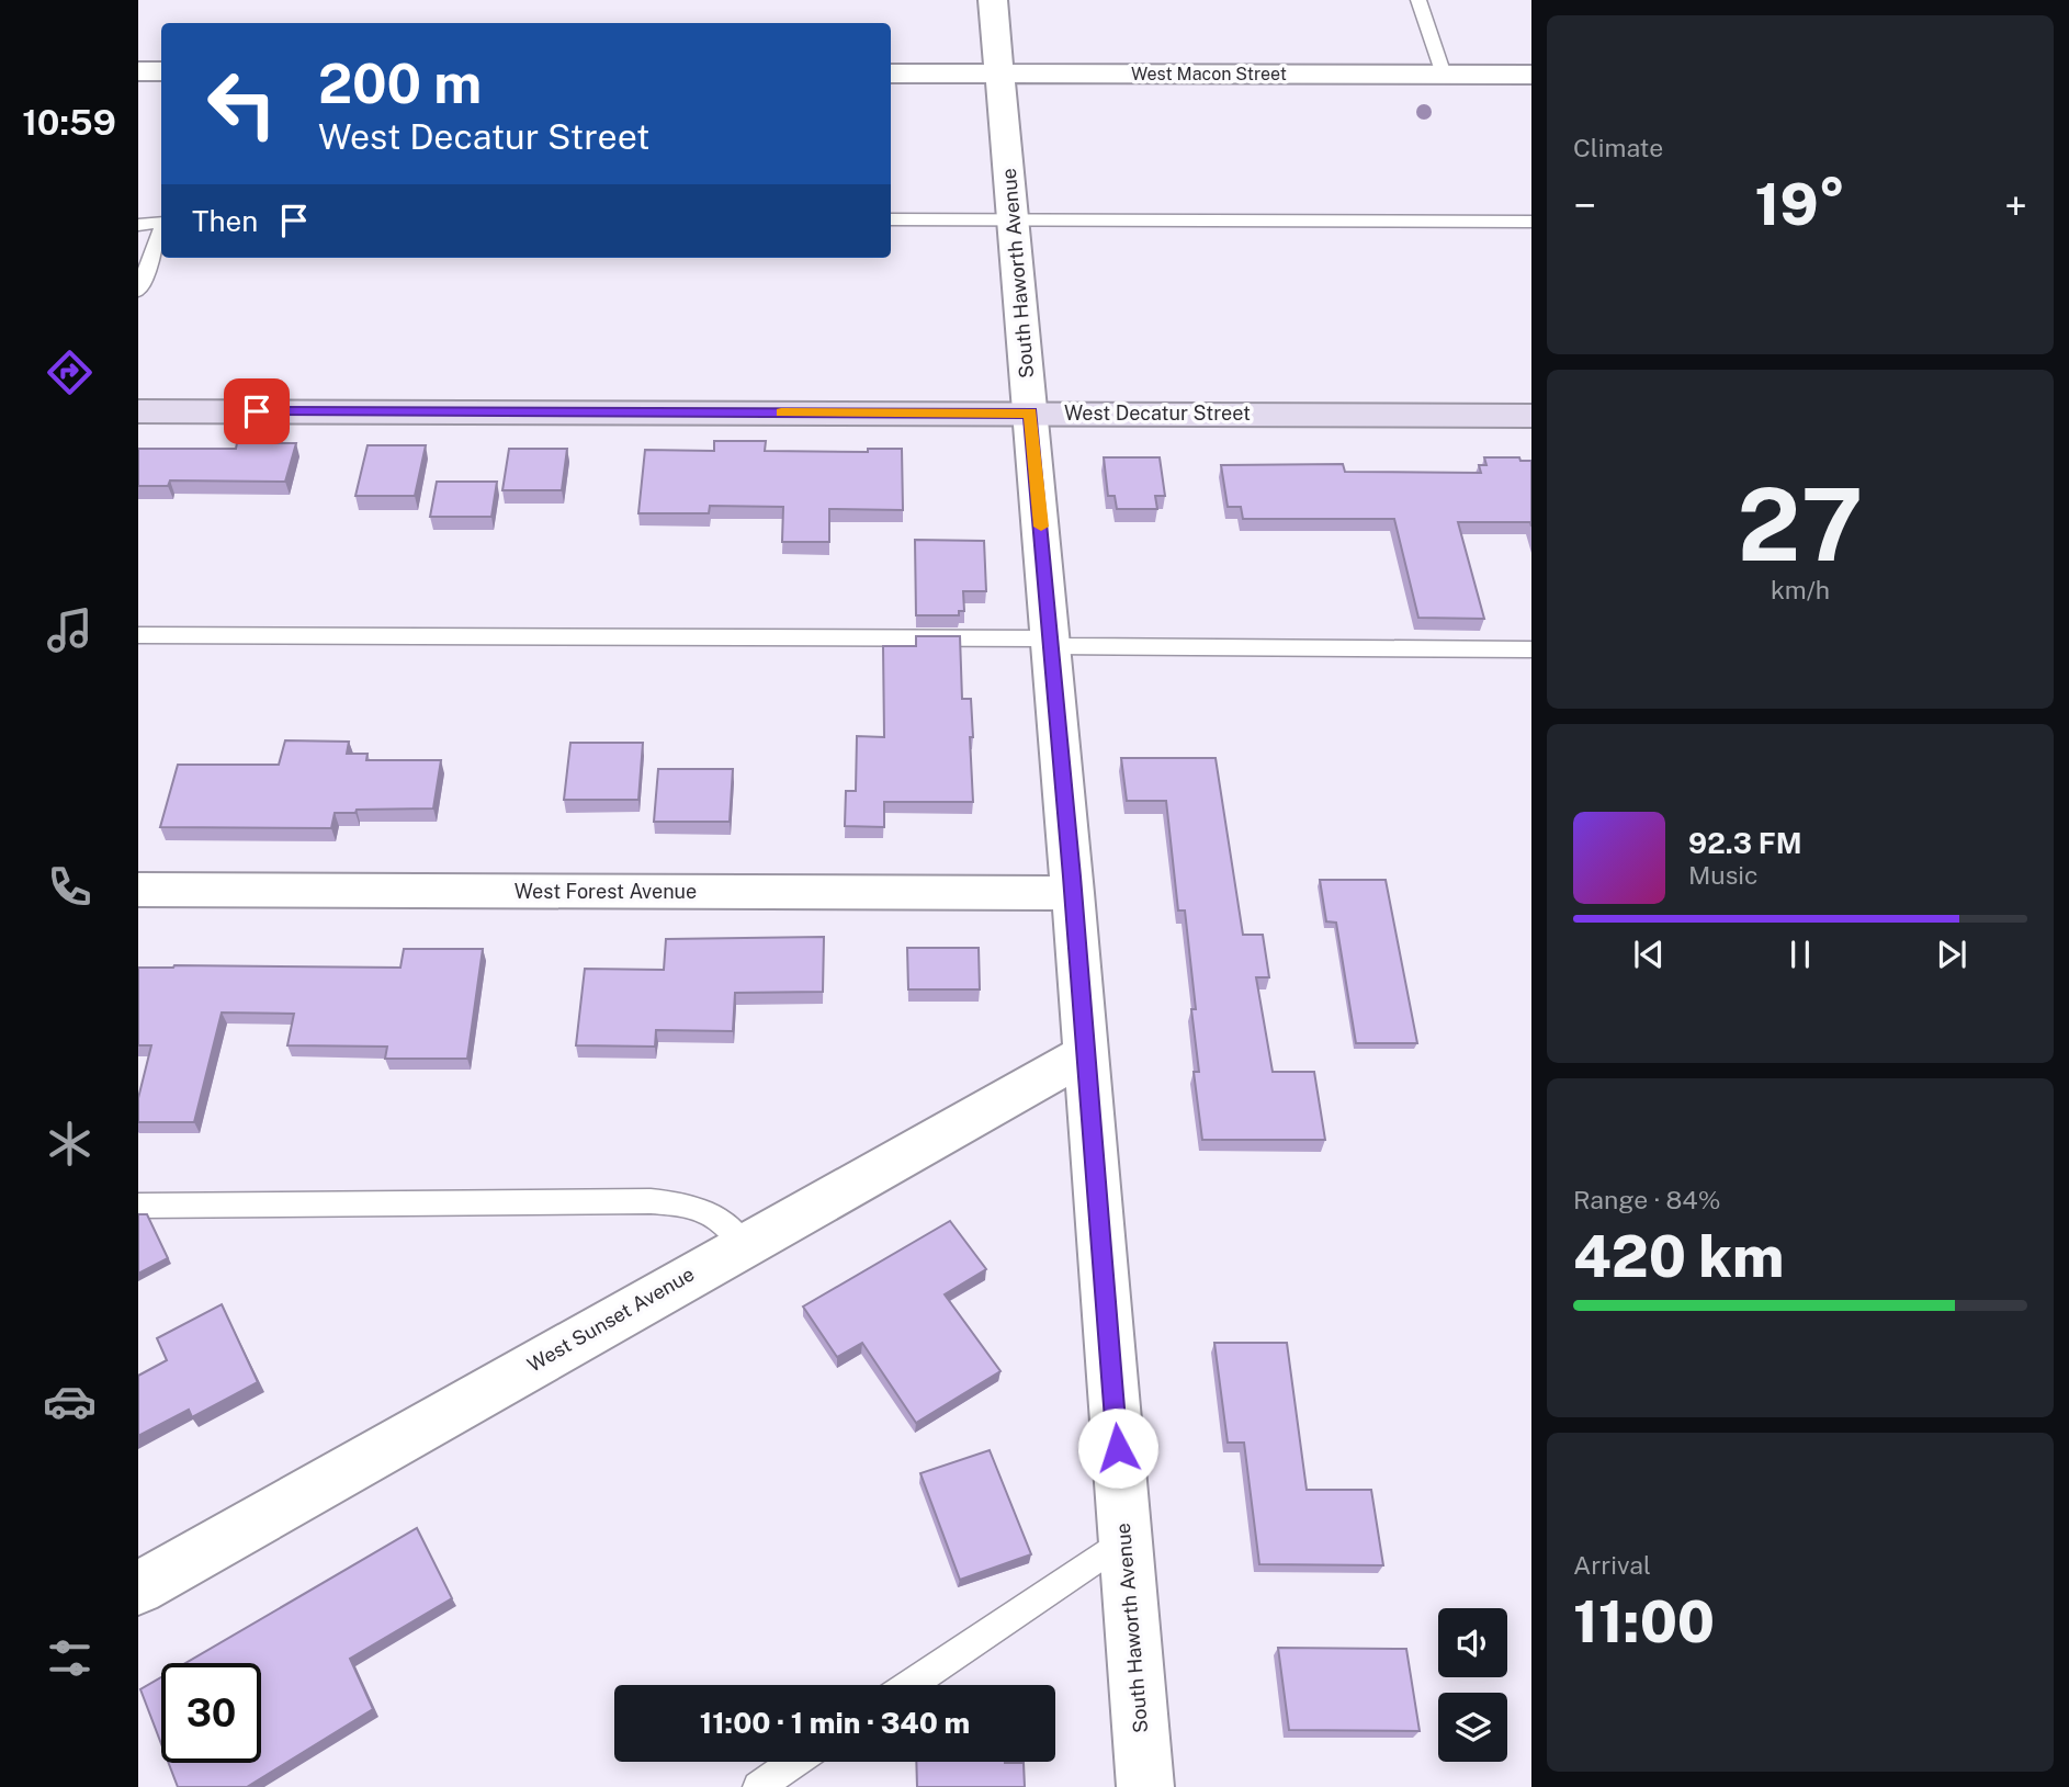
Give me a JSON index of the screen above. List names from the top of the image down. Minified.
{"streets":{"street":["West Macon Street","South Haworth Avenue","West Decatur Street","West Forest Avenue","West Sunset Avenue"]},"crossings":[["West Macon Street","South Haworth Avenue"],["South Haworth Avenue","West Decatur Street"],["South Haworth Avenue","West Forest Avenue"],["South Haworth Avenue","West Sunset Avenue"]],"page":{"tabs":"10:59","tile":["Climate",["27","km/h"],["Range · 84%","420 km"],["Arrival","11:00"]],"turn":["200 m","West Decatur Street"],"heat":["−","19°","+"],"then":"Then","song":["92.3 FM","Music"],"limit":"30","trip":"11:00 · 1 min · 340 m"}}
